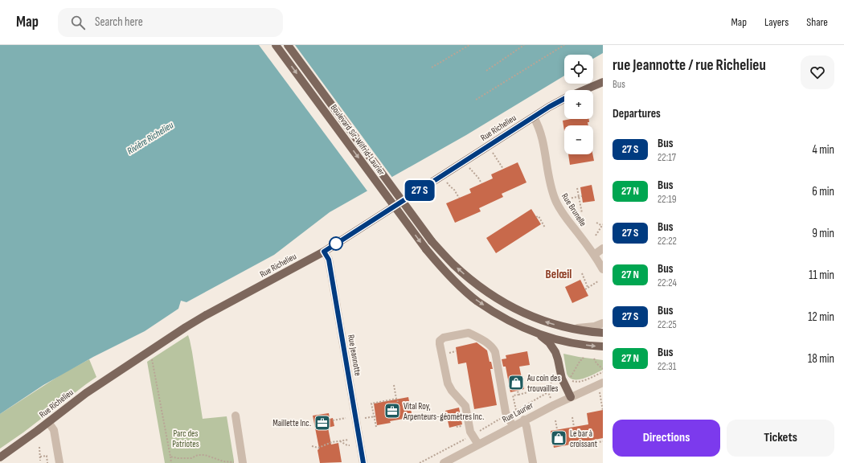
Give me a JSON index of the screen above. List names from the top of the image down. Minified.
{"streets":{"main road":["Rue Richelieu","Boulevard Sir-Wilfrid-Laurier"],"street":["Rue Brunelle","Rue Jeannotte","Rue Laurier"]},"crossings":[["Rue Richelieu","Rue Brunelle"],["Rue Richelieu","Rue Jeannotte"]],"districts":["Belœil"],"water":["Rivière Richelieu"],"parks":["Parc des Patriotes"],"places":{"shop":["Au coin des trouvailles","Le bar à croissant"],"office":["Vital Roy, Arpenteurs-géomètres Inc.","Maillette Inc."]},"page":{"header":"Map","search":"Search here","nav":["Map","Layers","Share"],"on_map":"27 S","heading":[["rue Jeannotte / rue Richelieu","Bus"],"Departures"],"map_buttons":["+","−"],"list":[{"mark":"27 S","name":"Bus","note":"22:17","value":"4 min"},{"mark":"27 N","name":"Bus","note":"22:19","value":"6 min"},{"mark":"27 S","name":"Bus","note":"22:22","value":"9 min"},{"mark":"27 N","name":"Bus","note":"22:24","value":"11 min"},{"mark":"27 S","name":"Bus","note":"22:25","value":"12 min"},{"mark":"27 N","name":"Bus","note":"22:31","value":"18 min"}],"buttons":["Directions","Tickets"]}}
